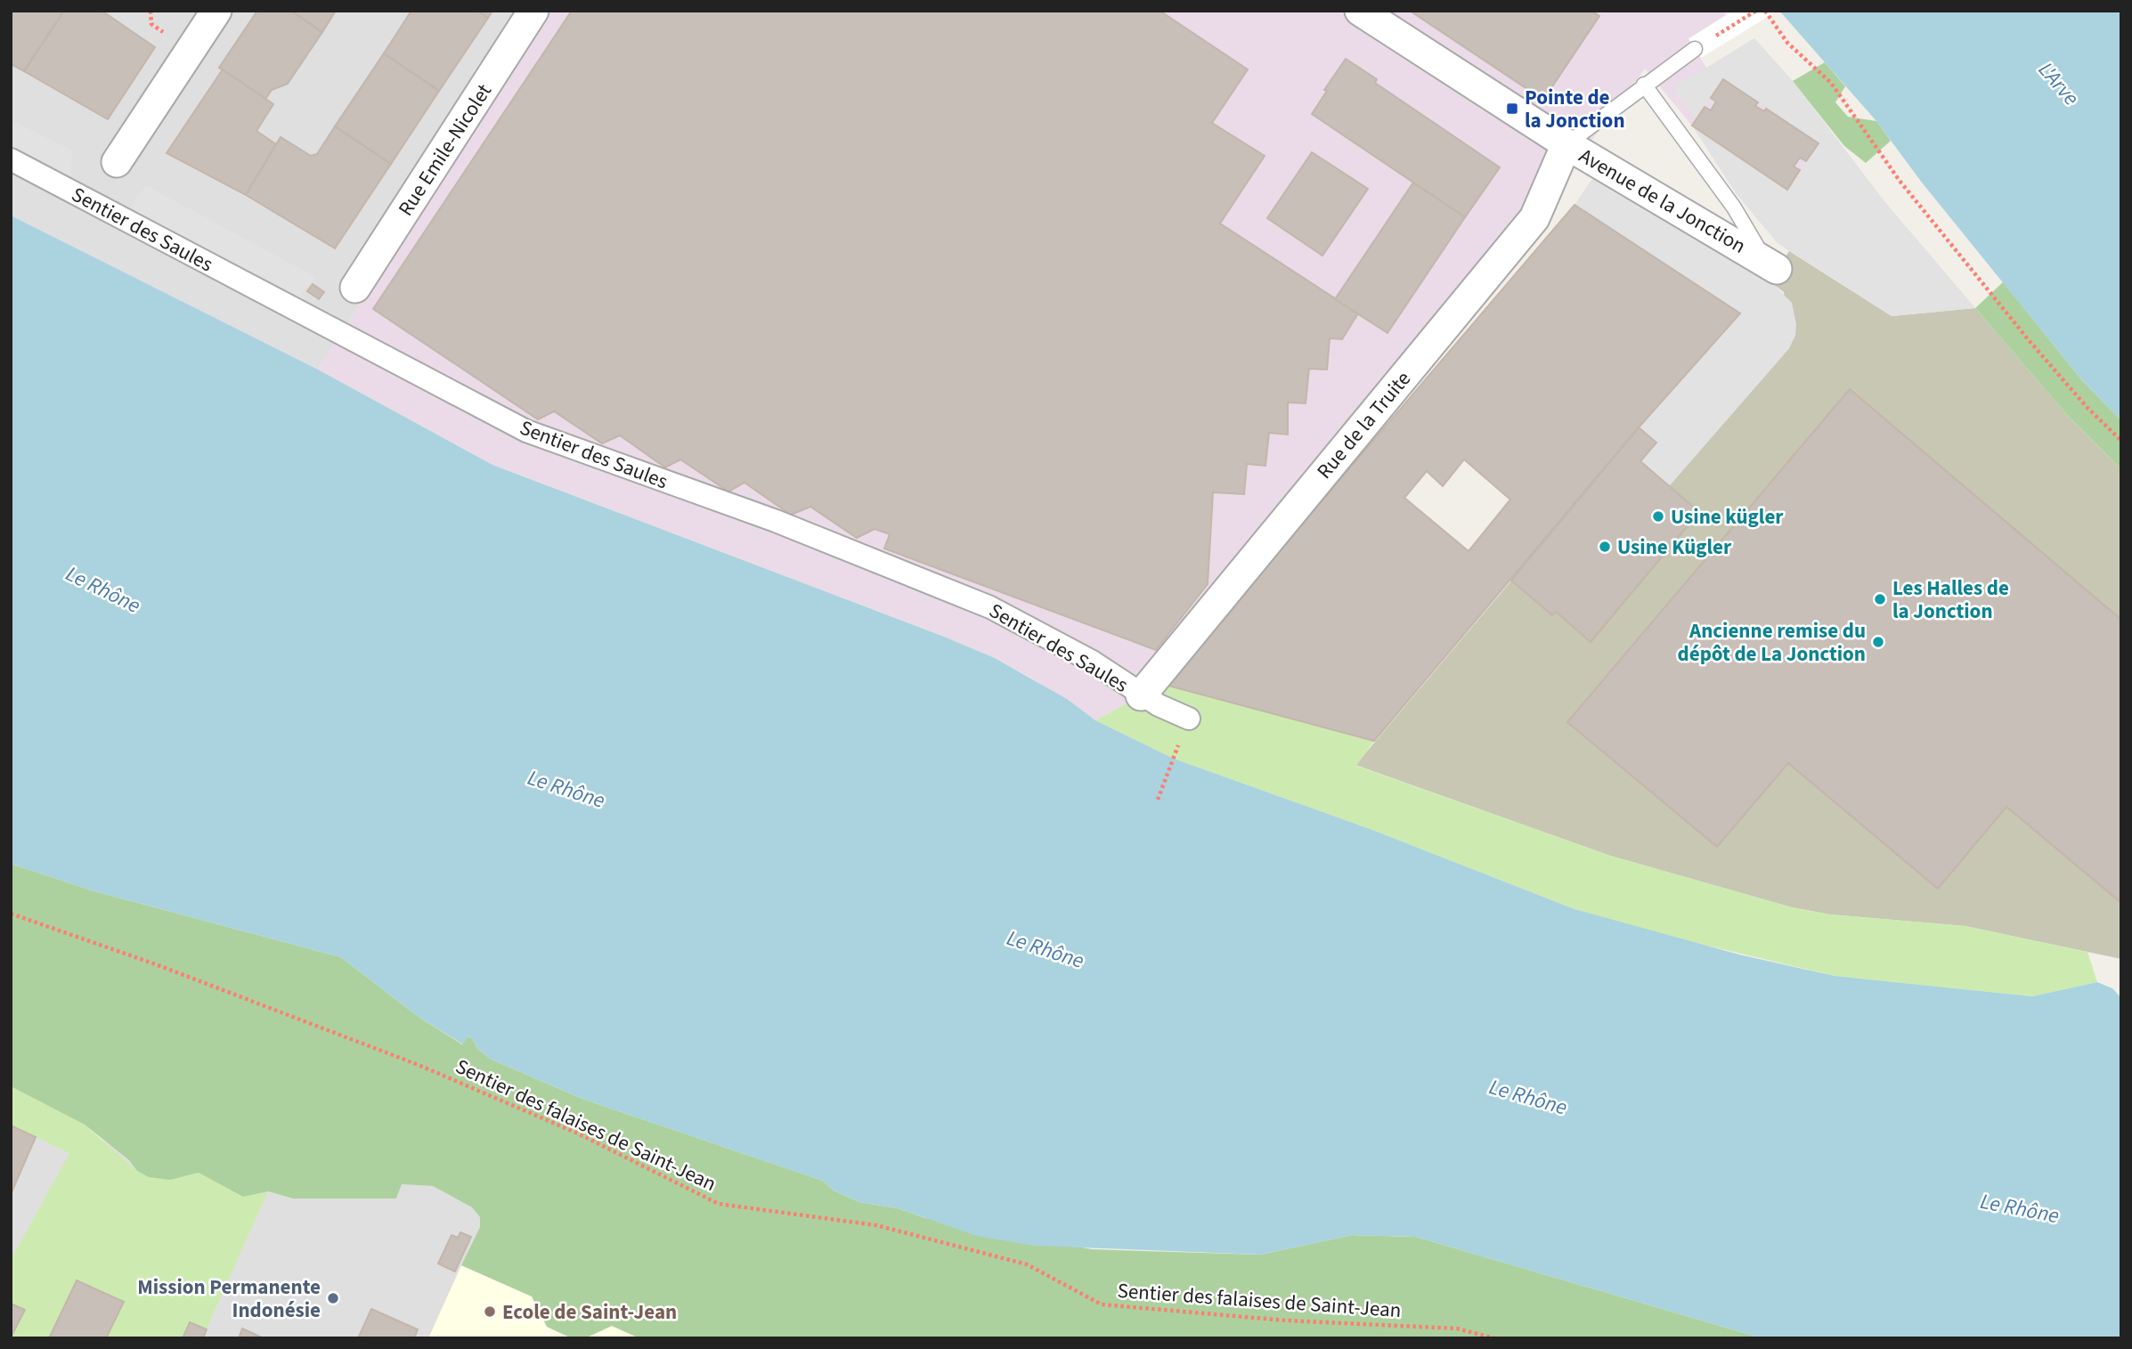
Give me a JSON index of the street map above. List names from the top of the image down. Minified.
{"streets":{"street":["Rue Emile-Nicolet","Avenue de la Jonction","Sentier des Saules","Rue de la Truite"],"path":["Sentier des falaises de Saint-Jean"]},"crossings":[["Avenue de la Jonction","Rue de la Truite"],["Sentier des Saules","Rue de la Truite"]],"water":["L'Arve","Le Rhône"],"places":{"transit":["Pointe de la Jonction"],"other":["Usine kügler","Usine Kügler","Les Halles de la Jonction","Ancienne remise du dépôt de La Jonction","Mission Permanente Indonésie","Ecole de Saint-Jean"]}}
